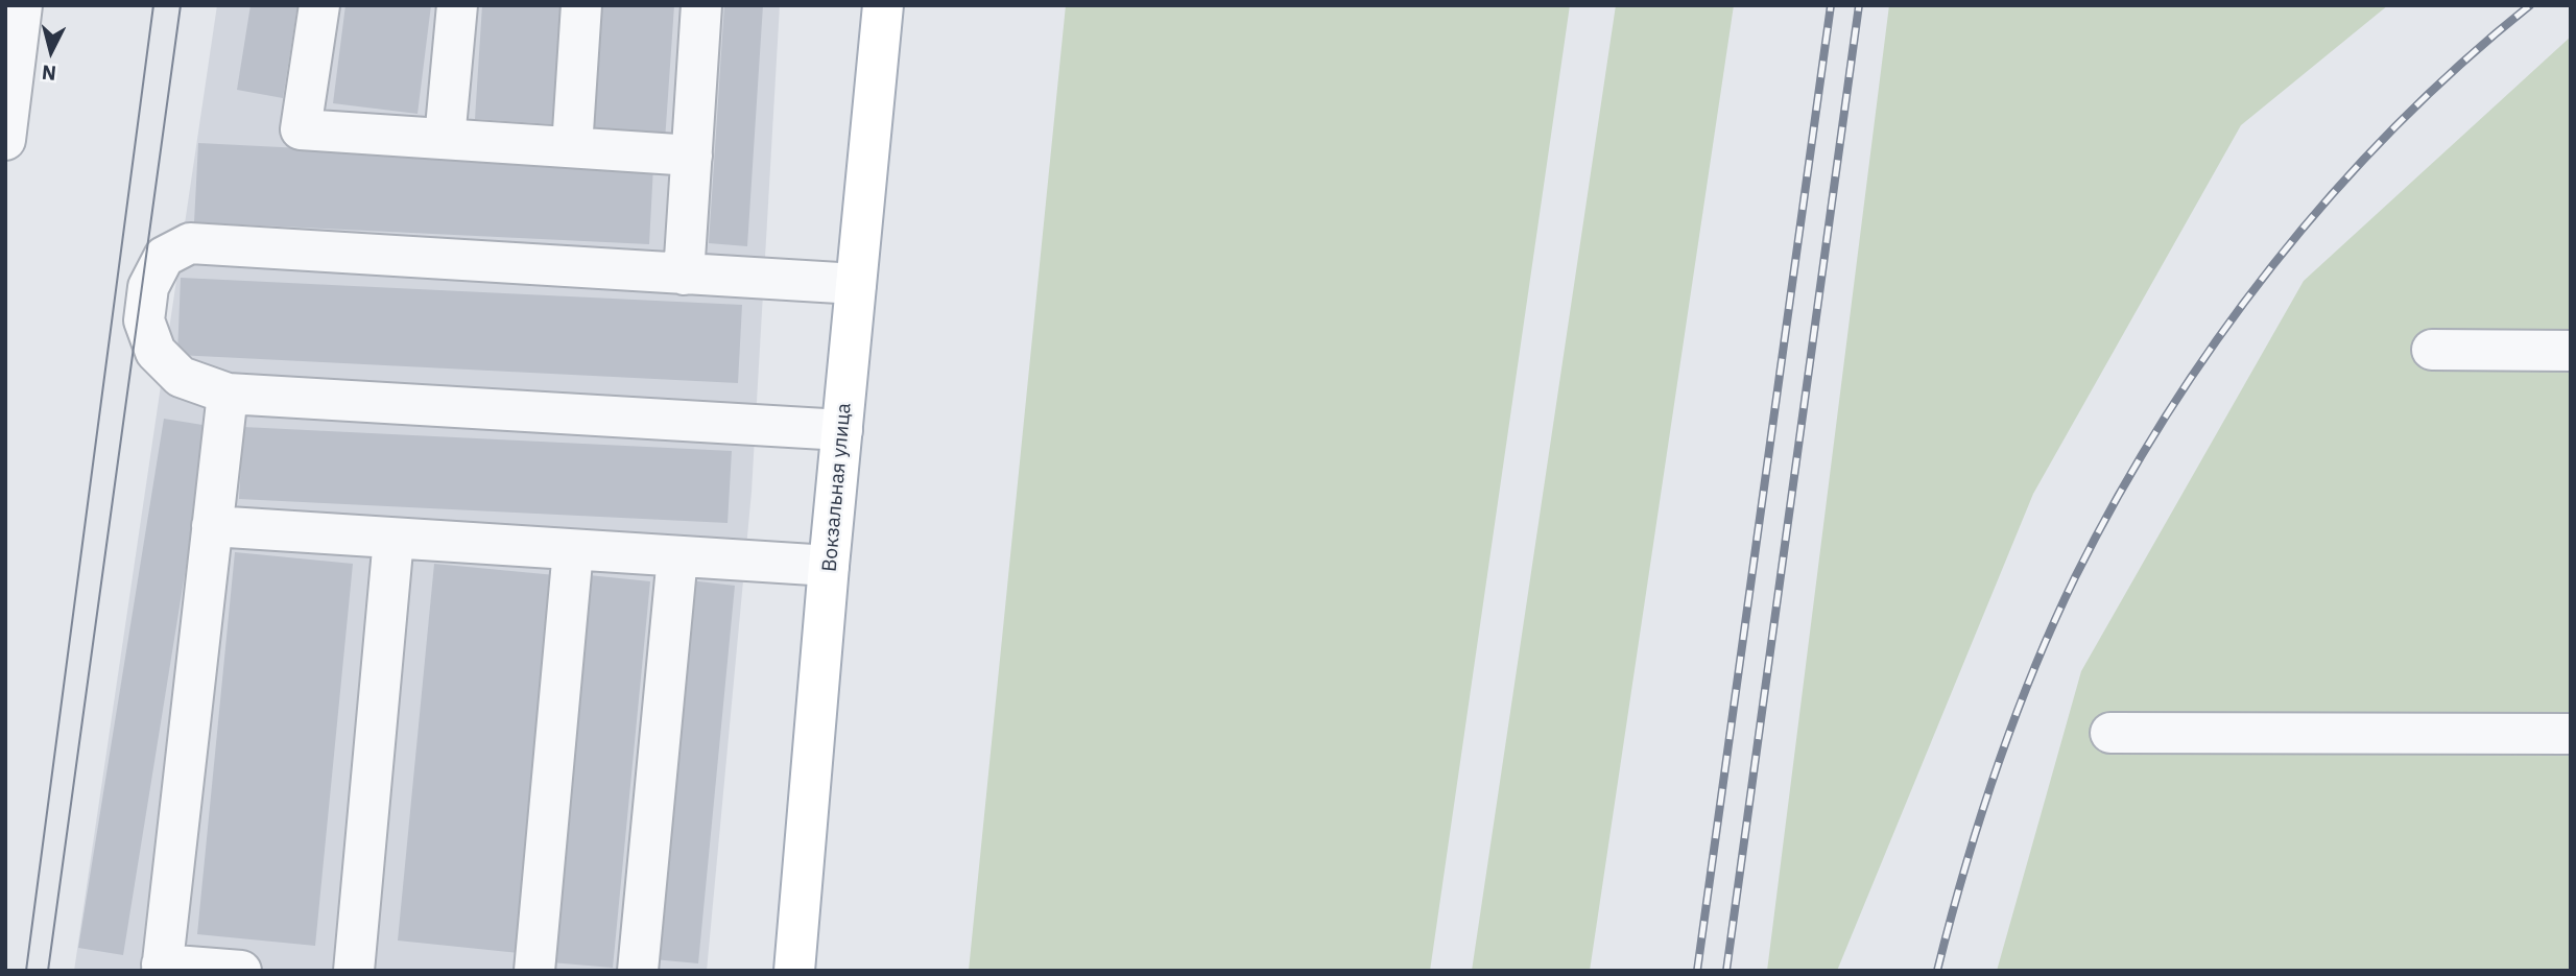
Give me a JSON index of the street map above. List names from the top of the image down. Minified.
{"streets":{"main road":["Вокзальная улица"]},"north":"bottom"}
